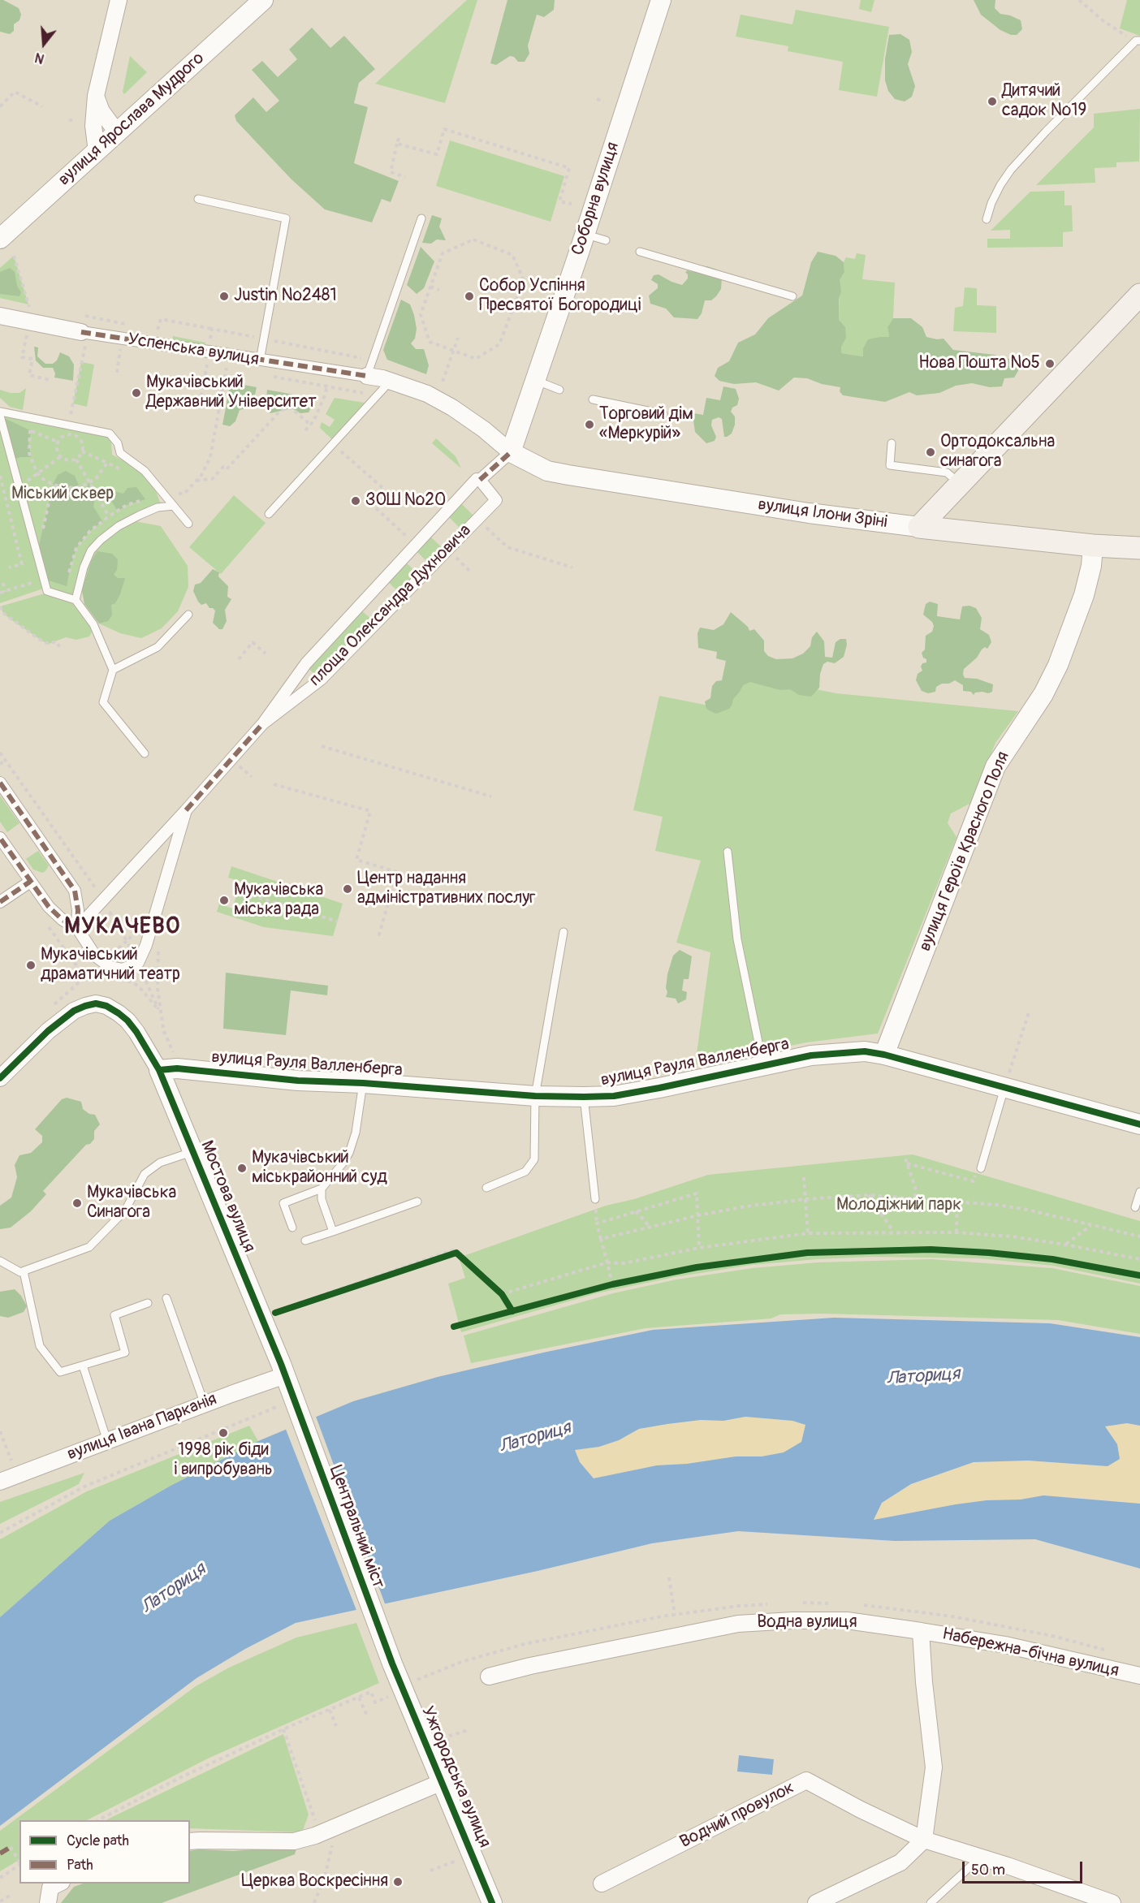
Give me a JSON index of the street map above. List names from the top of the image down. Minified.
{"streets":{"main road":["вулиця Ілони Зріні"],"street":["вулиця Ярослава Мудрого","Соборна вулиця","Успенська вулиця","площа Олександра Духновича","вулиця Героїв Красного Поля","вулиця Рауля Валленберга","Мостова вулиця","вулиця Івана Парканія","Центральний міст","Водна вулиця","Набережна-бічна вулиця","Ужгородська вулиця","Водний провулок"]},"crossings":[["Соборна вулиця","Успенська вулиця"],["Соборна вулиця","вулиця Ілони Зріні"],["Соборна вулиця","площа Олександра Духновича"],["Успенська вулиця","вулиця Ілони Зріні"],["Успенська вулиця","площа Олександра Духновича"],["вулиця Ілони Зріні","площа Олександра Духновича"],["вулиця Ілони Зріні","вулиця Героїв Красного Поля"],["вулиця Героїв Красного Поля","вулиця Рауля Валленберга"],["вулиця Рауля Валленберга","Мостова вулиця"],["Мостова вулиця","вулиця Івана Парканія"],["Мостова вулиця","Центральний міст"],["Центральний міст","Ужгородська вулиця"],["Водна вулиця","Набережна-бічна вулиця"]],"districts":["МУКАЧЕВО"],"water":["Латориця"],"parks":["Міський сквер","Молодіжний парк"],"places":["Дитячий садок №19","Justin №2481","Собор Успіння Пресвятої Богородиці","Нова Пошта №5","Мукачівський Державний Університет","Торговий дім «Меркурій»","Ортодоксальна синагога","ЗОШ №20","Центр надання адміністративних послуг","Мукачівська міська рада","Мукачівський драматичний театр","Мукачівський міськрайонний суд","Мукачівська Синагога","1998 рік біди і випробувань","Церква Воскресіння"],"legend":["Cycle path","Path"],"scale_bar":"50 m","north":"bottom"}
